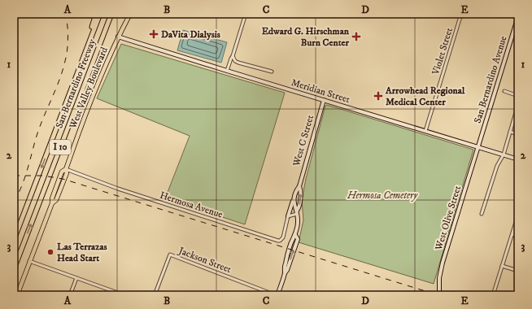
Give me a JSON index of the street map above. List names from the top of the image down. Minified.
{"streets":{"highway":["San Bernardino Freeway","I 10"],"main road":["West Valley Boulevard"],"street":["Violet Street","San Bernardino Avenue","Meridian Street","West C Street","Hermosa Avenue","West Olive Street","Jackson Street"]},"crossings":[["Violet Street","Meridian Street"],["San Bernardino Avenue","Meridian Street"],["San Bernardino Avenue","West Olive Street"],["West Valley Boulevard","Meridian Street"],["West Valley Boulevard","Hermosa Avenue"],["Meridian Street","West C Street"],["Meridian Street","West Olive Street"],["West C Street","Jackson Street"]],"parks":["Hermosa Cemetery"],"places":{"health":["DaVita Dialysis","Edward G. Hirschman Burn Center","Arrowhead Regional Medical Center"],"other":["Las Terrazas Head Start"]},"grid":{"columns":["A","B","C","D","E"],"rows":["1","2","3"]}}
